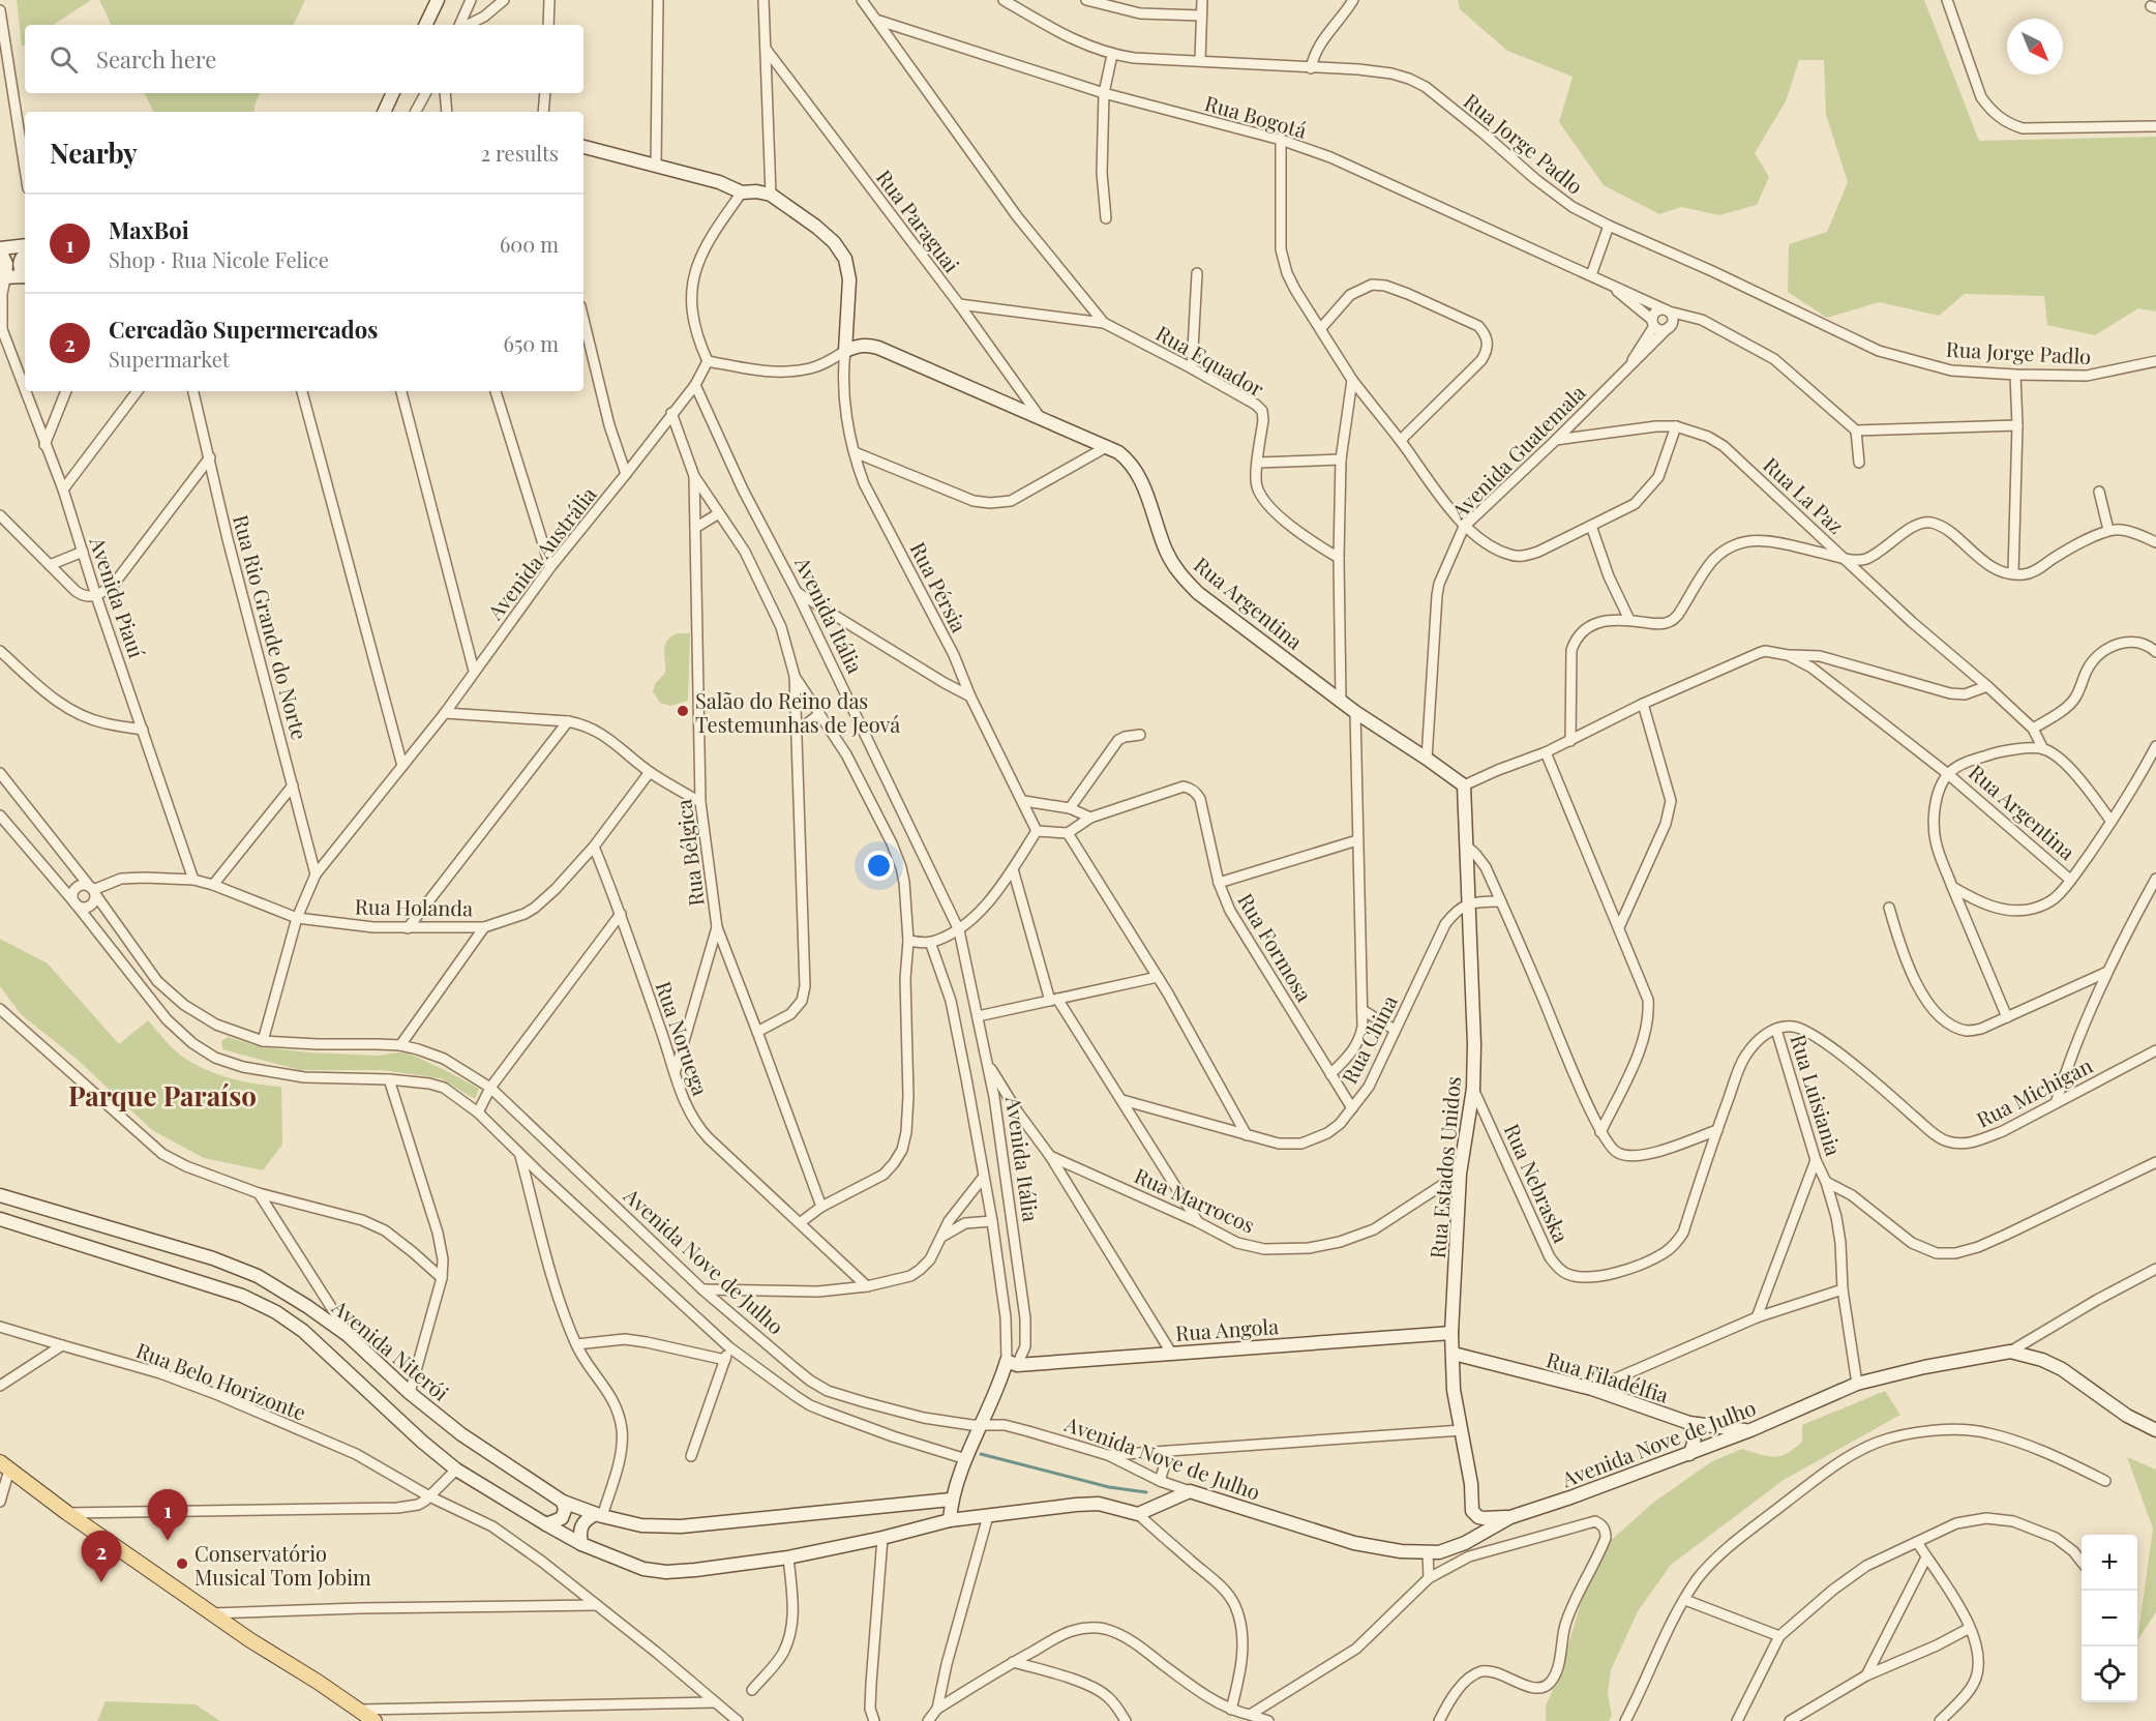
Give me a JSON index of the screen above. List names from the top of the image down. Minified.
{"streets":{"main road":["Rua Argentina","Avenida Itália","Rua Estados Unidos","Avenida Nove de Julho","Rua Angola","Avenida Niterói","Rua Filadélfia"],"street":["Rua Bogotá","Rua Jorge Padlo","Rua Paraguai","Rua Equador","Avenida Guatemala","Rua La Paz","Avenida Austrália","Rua Pérsia","Avenida Piauí","Rua Rio Grande do Norte","Rua Bélgica","Rua Holanda","Rua Formosa","Rua Noruega","Rua China","Rua Michigan","Rua Luisiania","Rua Nebraska","Rua Marrocos","Rua Belo Horizonte"]},"crossings":[["Rua Bogotá","Avenida Guatemala"],["Rua Paraguai","Rua Equador"],["Rua Paraguai","Rua Argentina"],["Avenida Guatemala","Rua La Paz"],["Avenida Guatemala","Rua Argentina"],["Avenida Austrália","Rua Pérsia"],["Avenida Austrália","Rua Argentina"],["Avenida Austrália","Avenida Itália"],["Avenida Austrália","Rua Rio Grande do Norte"],["Avenida Austrália","Rua Holanda"],["Avenida Austrália","Avenida Nove de Julho"],["Rua Pérsia","Rua Argentina"],["Avenida Piauí","Rua Holanda"],["Rua Argentina","Rua Estados Unidos"],["Avenida Itália","Avenida Nove de Julho"],["Avenida Itália","Rua Angola"],["Avenida Itália","Avenida Niterói"],["Rua Holanda","Rua Noruega"],["Rua Holanda","Avenida Nove de Julho"],["Rua Formosa","Rua China"],["Rua China","Rua Estados Unidos"],["Rua Michigan","Rua Luisiania"],["Rua Luisiania","Rua Nebraska"],["Rua Luisiania","Avenida Nove de Julho"],["Rua Estados Unidos","Rua Nebraska"],["Rua Estados Unidos","Rua Marrocos"],["Rua Estados Unidos","Avenida Nove de Julho"],["Rua Estados Unidos","Rua Angola"],["Rua Estados Unidos","Rua Filadélfia"],["Avenida Nove de Julho","Rua Filadélfia"]],"districts":["Parque Paraíso"],"places":["Salão do Reino das Testemunhas de Jeová","Conservatório Musical Tom Jobim"],"north":"bottom right","page":{"search":"Search here","heading":["Nearby","2 results"],"list":[{"mark":"1","name":"MaxBoi","note":"Shop · Rua Nicole Felice","value":"600 m"},{"mark":"2","name":"Cercadão Supermercados","note":"Supermarket","value":"650 m"}],"pins":["1","2"],"map_buttons":["+","−"]}}
